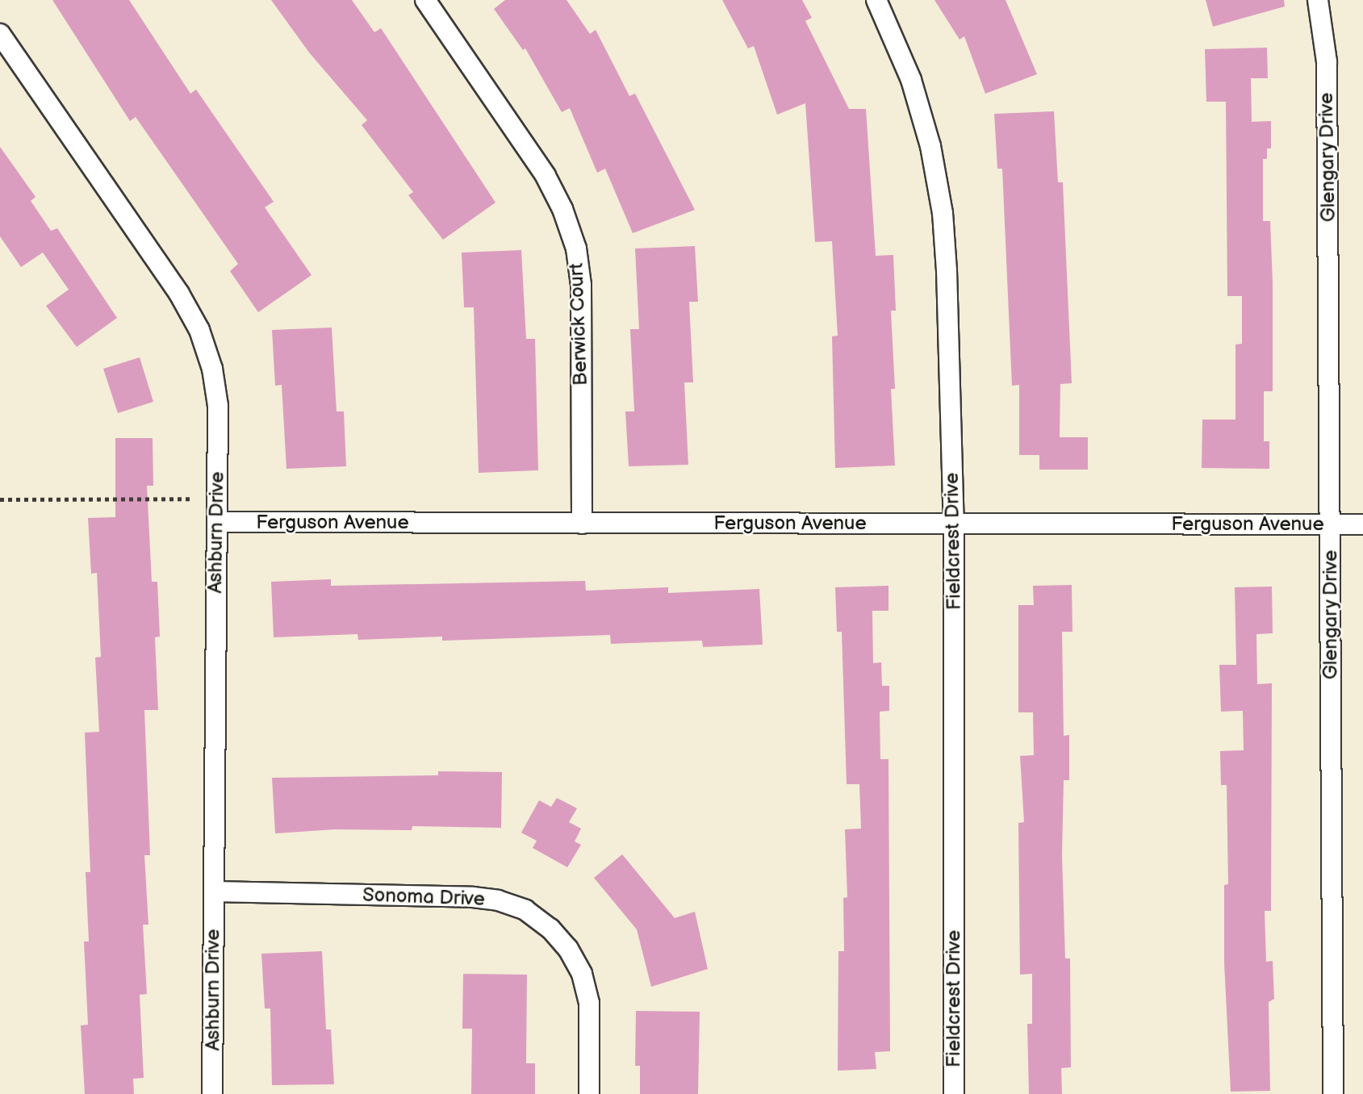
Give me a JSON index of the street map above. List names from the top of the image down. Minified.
{"streets":{"street":["Glengary Drive","Berwick Court","Ferguson Avenue","Ashburn Drive","Fieldcrest Drive","Sonoma Drive"]},"crossings":[["Glengary Drive","Ferguson Avenue"],["Berwick Court","Ferguson Avenue"],["Ferguson Avenue","Ashburn Drive"],["Ferguson Avenue","Fieldcrest Drive"],["Ashburn Drive","Sonoma Drive"]]}
